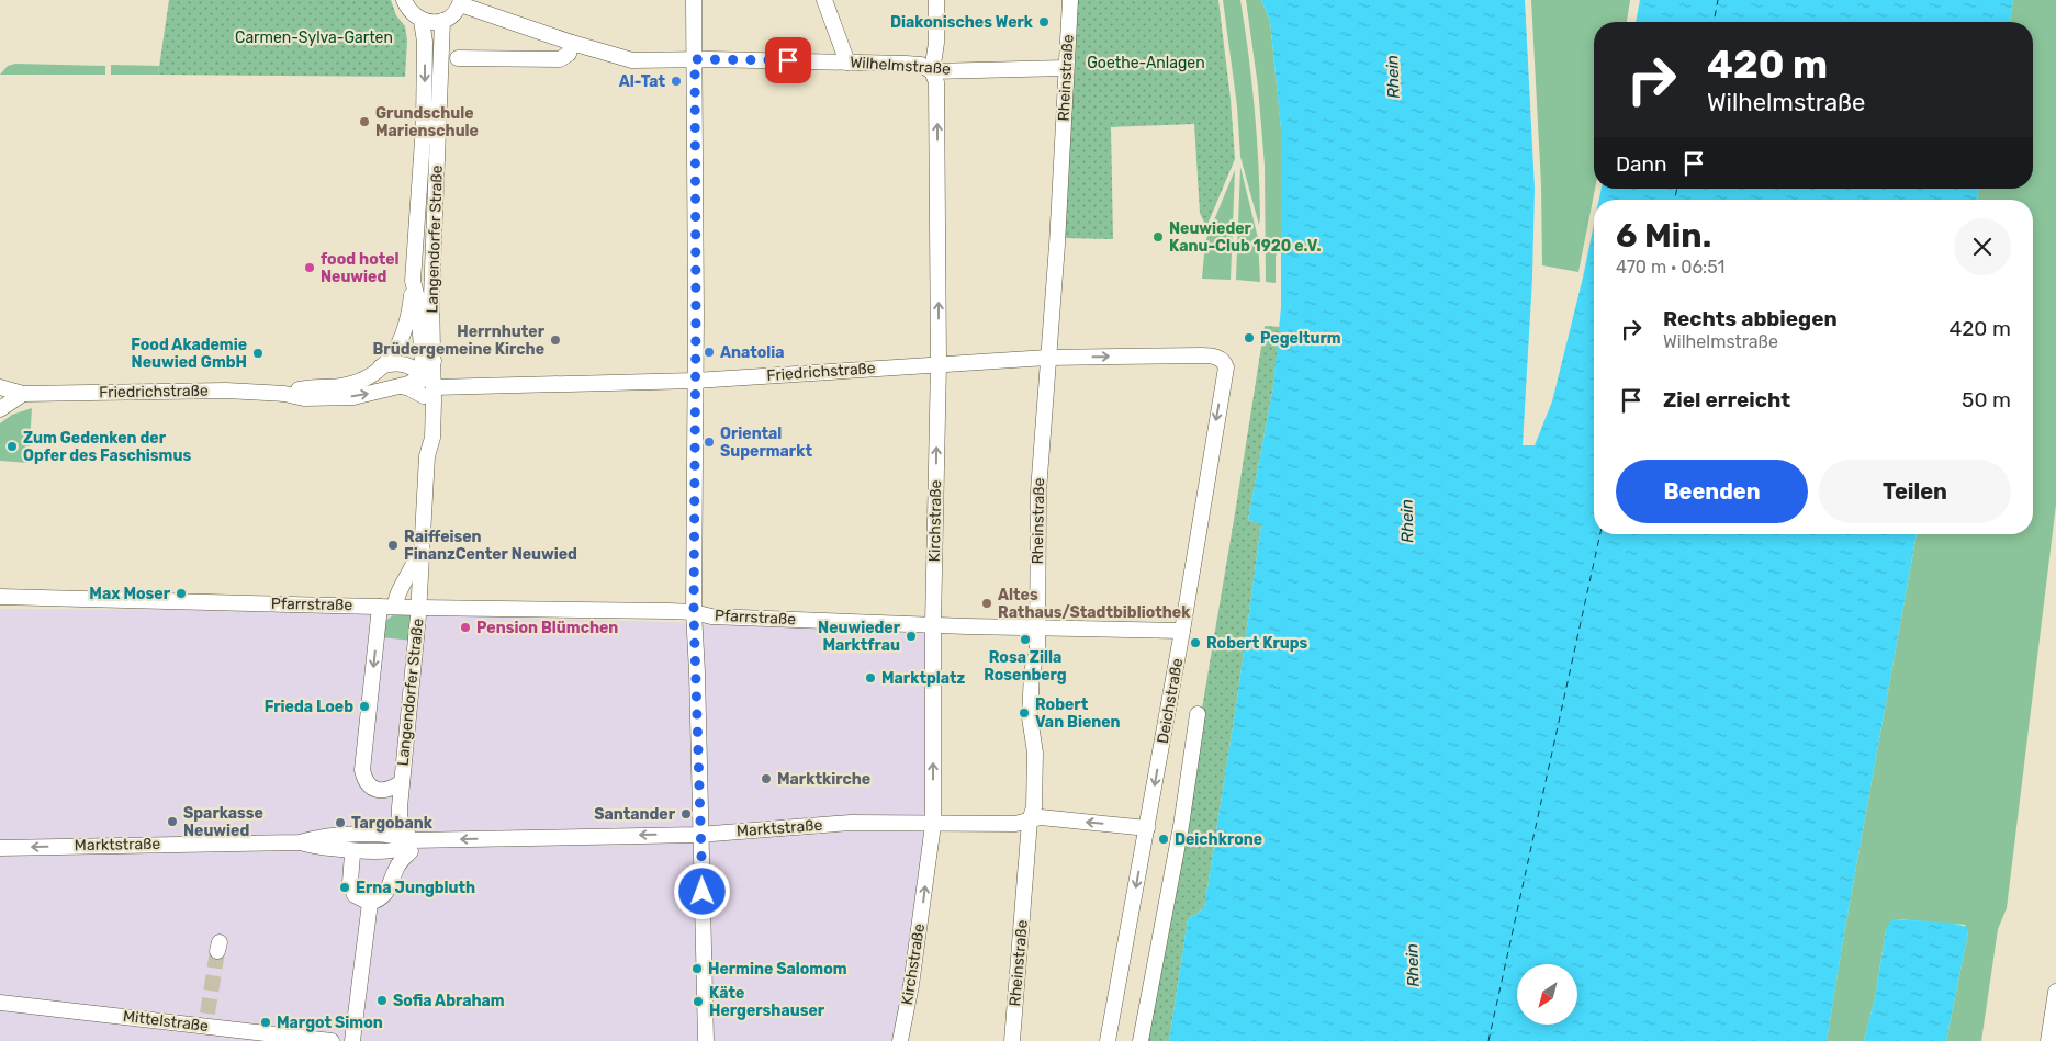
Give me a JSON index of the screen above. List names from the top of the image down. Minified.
{"streets":{"street":["Wilhelmstraße","Rheinstraße","Langendorfer Straße","Friedrichstraße","Kirchstraße","Pfarrstraße","Deichstraße","Marktstraße","Mittelstraße"]},"crossings":[["Wilhelmstraße","Rheinstraße"],["Wilhelmstraße","Kirchstraße"],["Rheinstraße","Friedrichstraße"],["Rheinstraße","Pfarrstraße"],["Rheinstraße","Marktstraße"],["Langendorfer Straße","Friedrichstraße"],["Langendorfer Straße","Pfarrstraße"],["Langendorfer Straße","Marktstraße"],["Friedrichstraße","Kirchstraße"],["Friedrichstraße","Deichstraße"],["Kirchstraße","Pfarrstraße"],["Kirchstraße","Marktstraße"],["Pfarrstraße","Deichstraße"],["Deichstraße","Marktstraße"]],"one_way":["Kirchstraße","Marktstraße"],"water":["Rhein"],"parks":["Carmen-Sylva-Garten","Goethe-Anlagen"],"places":["Diakonisches Werk","Al-Tat","Grundschule Marienschule","Neuwieder Kanu-Club 1920 e.V.","food hotel Neuwied","Pegelturm","Herrnhuter Brüdergemeine Kirche","Anatolia","Food Akademie Neuwied GmbH","Oriental Supermarkt","Zum Gedenken der Opfer des Faschismus","Raiffeisen FinanzCenter Neuwied","Max Moser","Altes Rathaus/Stadtbibliothek","Pension Blümchen","Neuwieder Marktfrau","Rosa Zilla Rosenberg","Robert Krups","Marktplatz","Frieda Loeb","Robert Van Bienen","Marktkirche","Santander","Sparkasse Neuwied","Targobank","Deichkrone","Erna Jungbluth","Hermine Salomom","Sofia Abraham","Käte Hergershauser","Margot Simon"],"north":"bottom left","page":{"turn":["420 m","Wilhelmstraße"],"then":"Dann","heading":["6 Min.","470 m · 06:51"],"list":[{"name":"Rechts abbiegen","note":"Wilhelmstraße","value":"420 m"},{"name":"Ziel erreicht","value":"50 m"}],"buttons":["Beenden","Teilen"]}}
